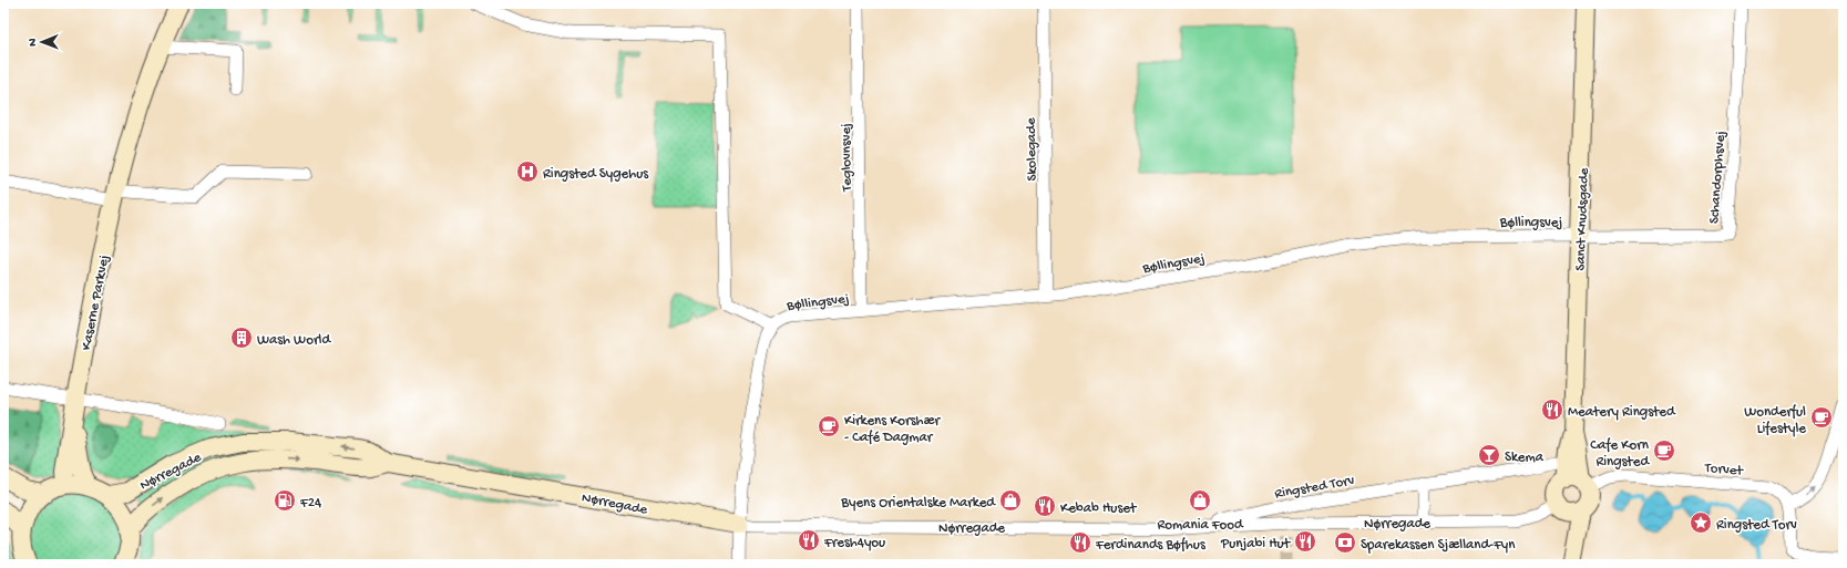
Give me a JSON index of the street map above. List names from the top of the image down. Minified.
{"streets":{"street":["Skolegade","Teglovnsvej","Schandorphsvej","Sanct Knudsgade","Bøllingsvej","Kaserne Parkvej","Torvet","Nørregade","Ringsted Torv"]},"crossings":[["Skolegade","Bøllingsvej"],["Teglovnsvej","Bøllingsvej"],["Schandorphsvej","Sanct Knudsgade"],["Schandorphsvej","Bøllingsvej"],["Sanct Knudsgade","Bøllingsvej"],["Sanct Knudsgade","Torvet"],["Sanct Knudsgade","Nørregade"],["Bøllingsvej","Nørregade"],["Torvet","Nørregade"],["Nørregade","Ringsted Torv"]],"places":{"hospital":["Ringsted Sygehus"],"building":["Wash World"],"restaurant":["Meatery Ringsted","Kebab Huset","Fresh4you","Punjabi Hut","Ferdinands Bøfhus"],"cafe":["Wonderful Lifestyle","Kirkens Korshær - Café Dagmar","Cafe Korn Ringsted"],"bar":["Skema"],"fuel station":["F24"],"shop":["Byens Orientalske Marked","Romania Food"],"place":["Ringsted Torv"],"bank":["Sparekassen Sjælland-Fyn"]},"north":"left"}
